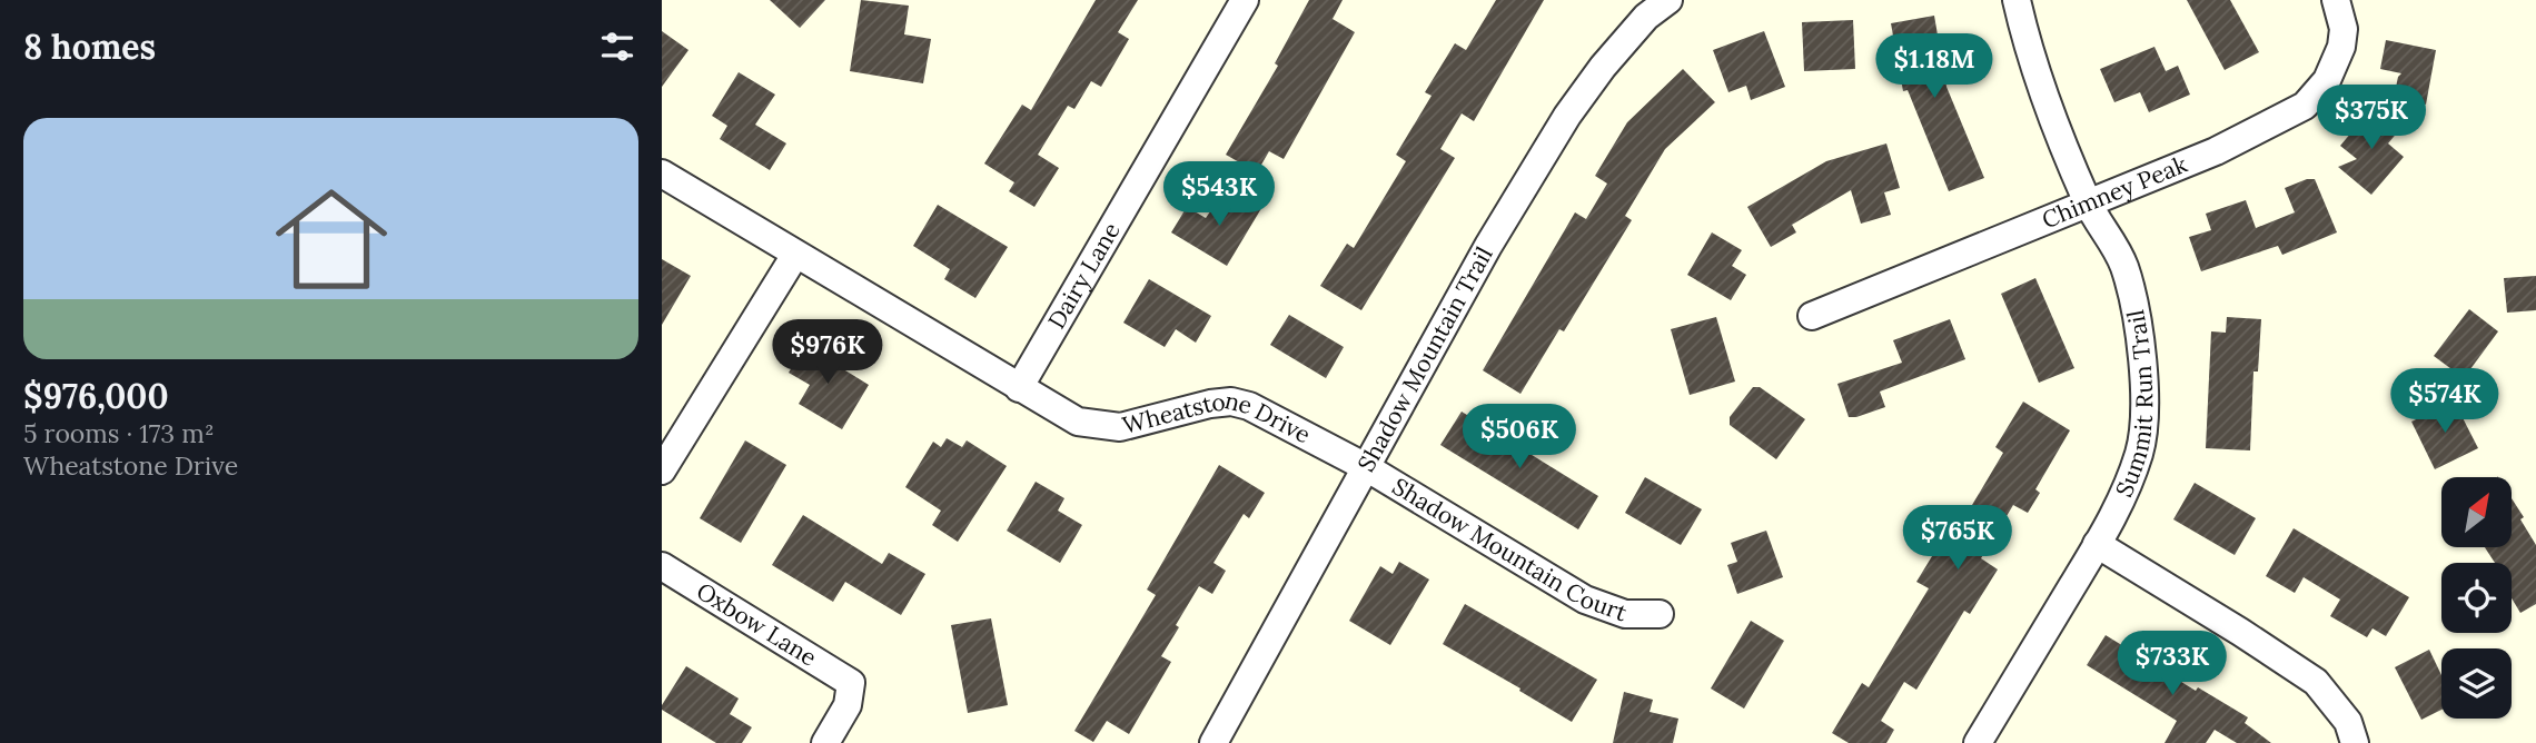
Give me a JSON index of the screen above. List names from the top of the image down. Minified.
{"streets":{"street":["Chimney Peak","Dairy Lane","Shadow Mountain Trail","Summit Run Trail","Wheatstone Drive","Shadow Mountain Court","Oxbow Lane"]},"crossings":[["Chimney Peak","Summit Run Trail"],["Dairy Lane","Wheatstone Drive"],["Shadow Mountain Trail","Wheatstone Drive"],["Shadow Mountain Trail","Shadow Mountain Court"],["Wheatstone Drive","Shadow Mountain Court"]],"north":"top right","page":{"heading":"8 homes","price":["$1.18M","$375K","$543K","$976K","$574K","$506K","$765K","$733K"],"list":[{"name":"$976,000","note":"5 rooms · 173 m² · Wheatstone Drive"}]}}
